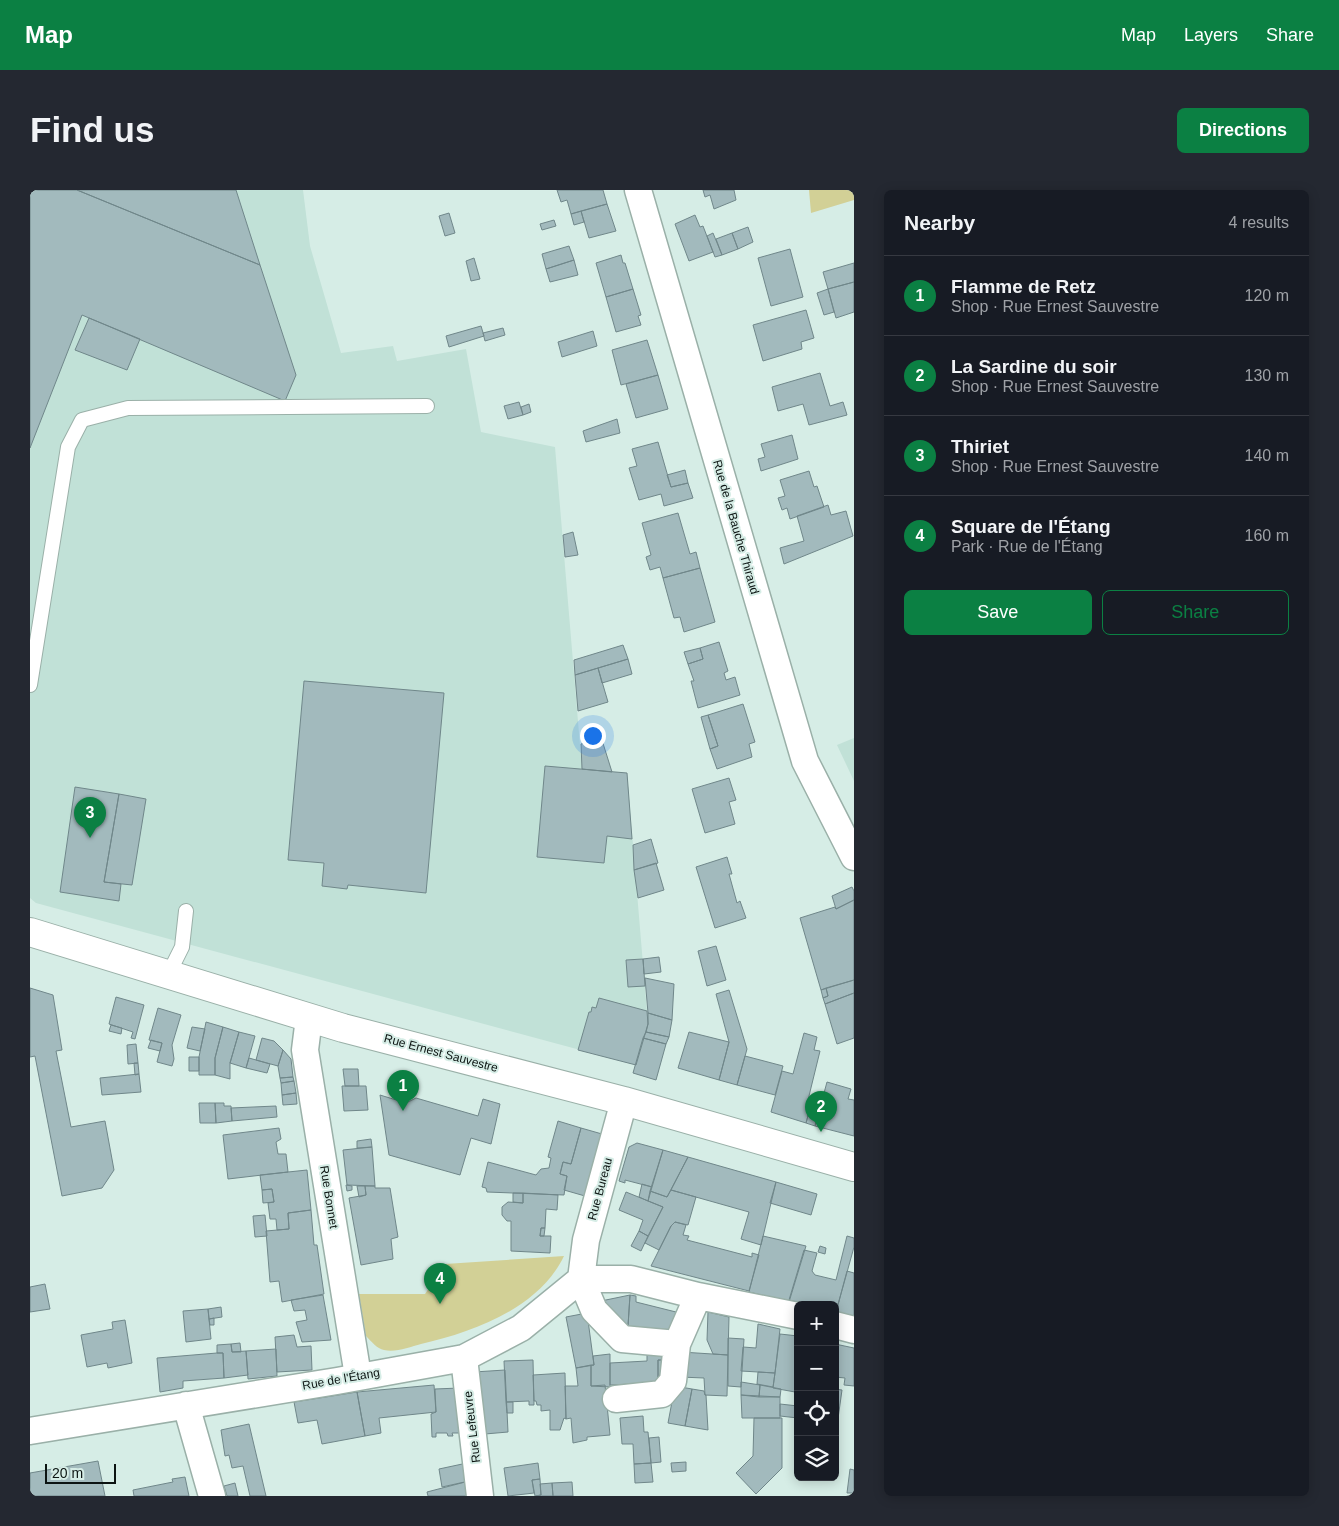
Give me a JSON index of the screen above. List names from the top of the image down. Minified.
{"streets":{"main road":["Rue Ernest Sauvestre"],"street":["Rue de la Bauche Thiraud","Rue Bureau","Rue Bonnet","Rue de l'Étang","Rue Lefeuvre"]},"crossings":[["Rue Ernest Sauvestre","Rue Bureau"],["Rue Ernest Sauvestre","Rue Bonnet"],["Rue Bureau","Rue de l'Étang"],["Rue Bonnet","Rue de l'Étang"],["Rue de l'Étang","Rue Lefeuvre"]],"scale_bar":"20 m","page":{"header":"Map","nav":["Map","Layers","Share"],"buttons":["Directions",["Save","Share"]],"title":"Find us","heading":["Nearby","4 results"],"list":[{"mark":"1","name":"Flamme de Retz","note":"Shop · Rue Ernest Sauvestre","value":"120 m"},{"mark":"2","name":"La Sardine du soir","note":"Shop · Rue Ernest Sauvestre","value":"130 m"},{"mark":"3","name":"Thiriet","note":"Shop · Rue Ernest Sauvestre","value":"140 m"},{"mark":"4","name":"Square de l'Étang","note":"Park · Rue de l'Étang","value":"160 m"}],"pins":["3","1","2","4"],"map_buttons":["+","−"],"scale":"20 m"}}
